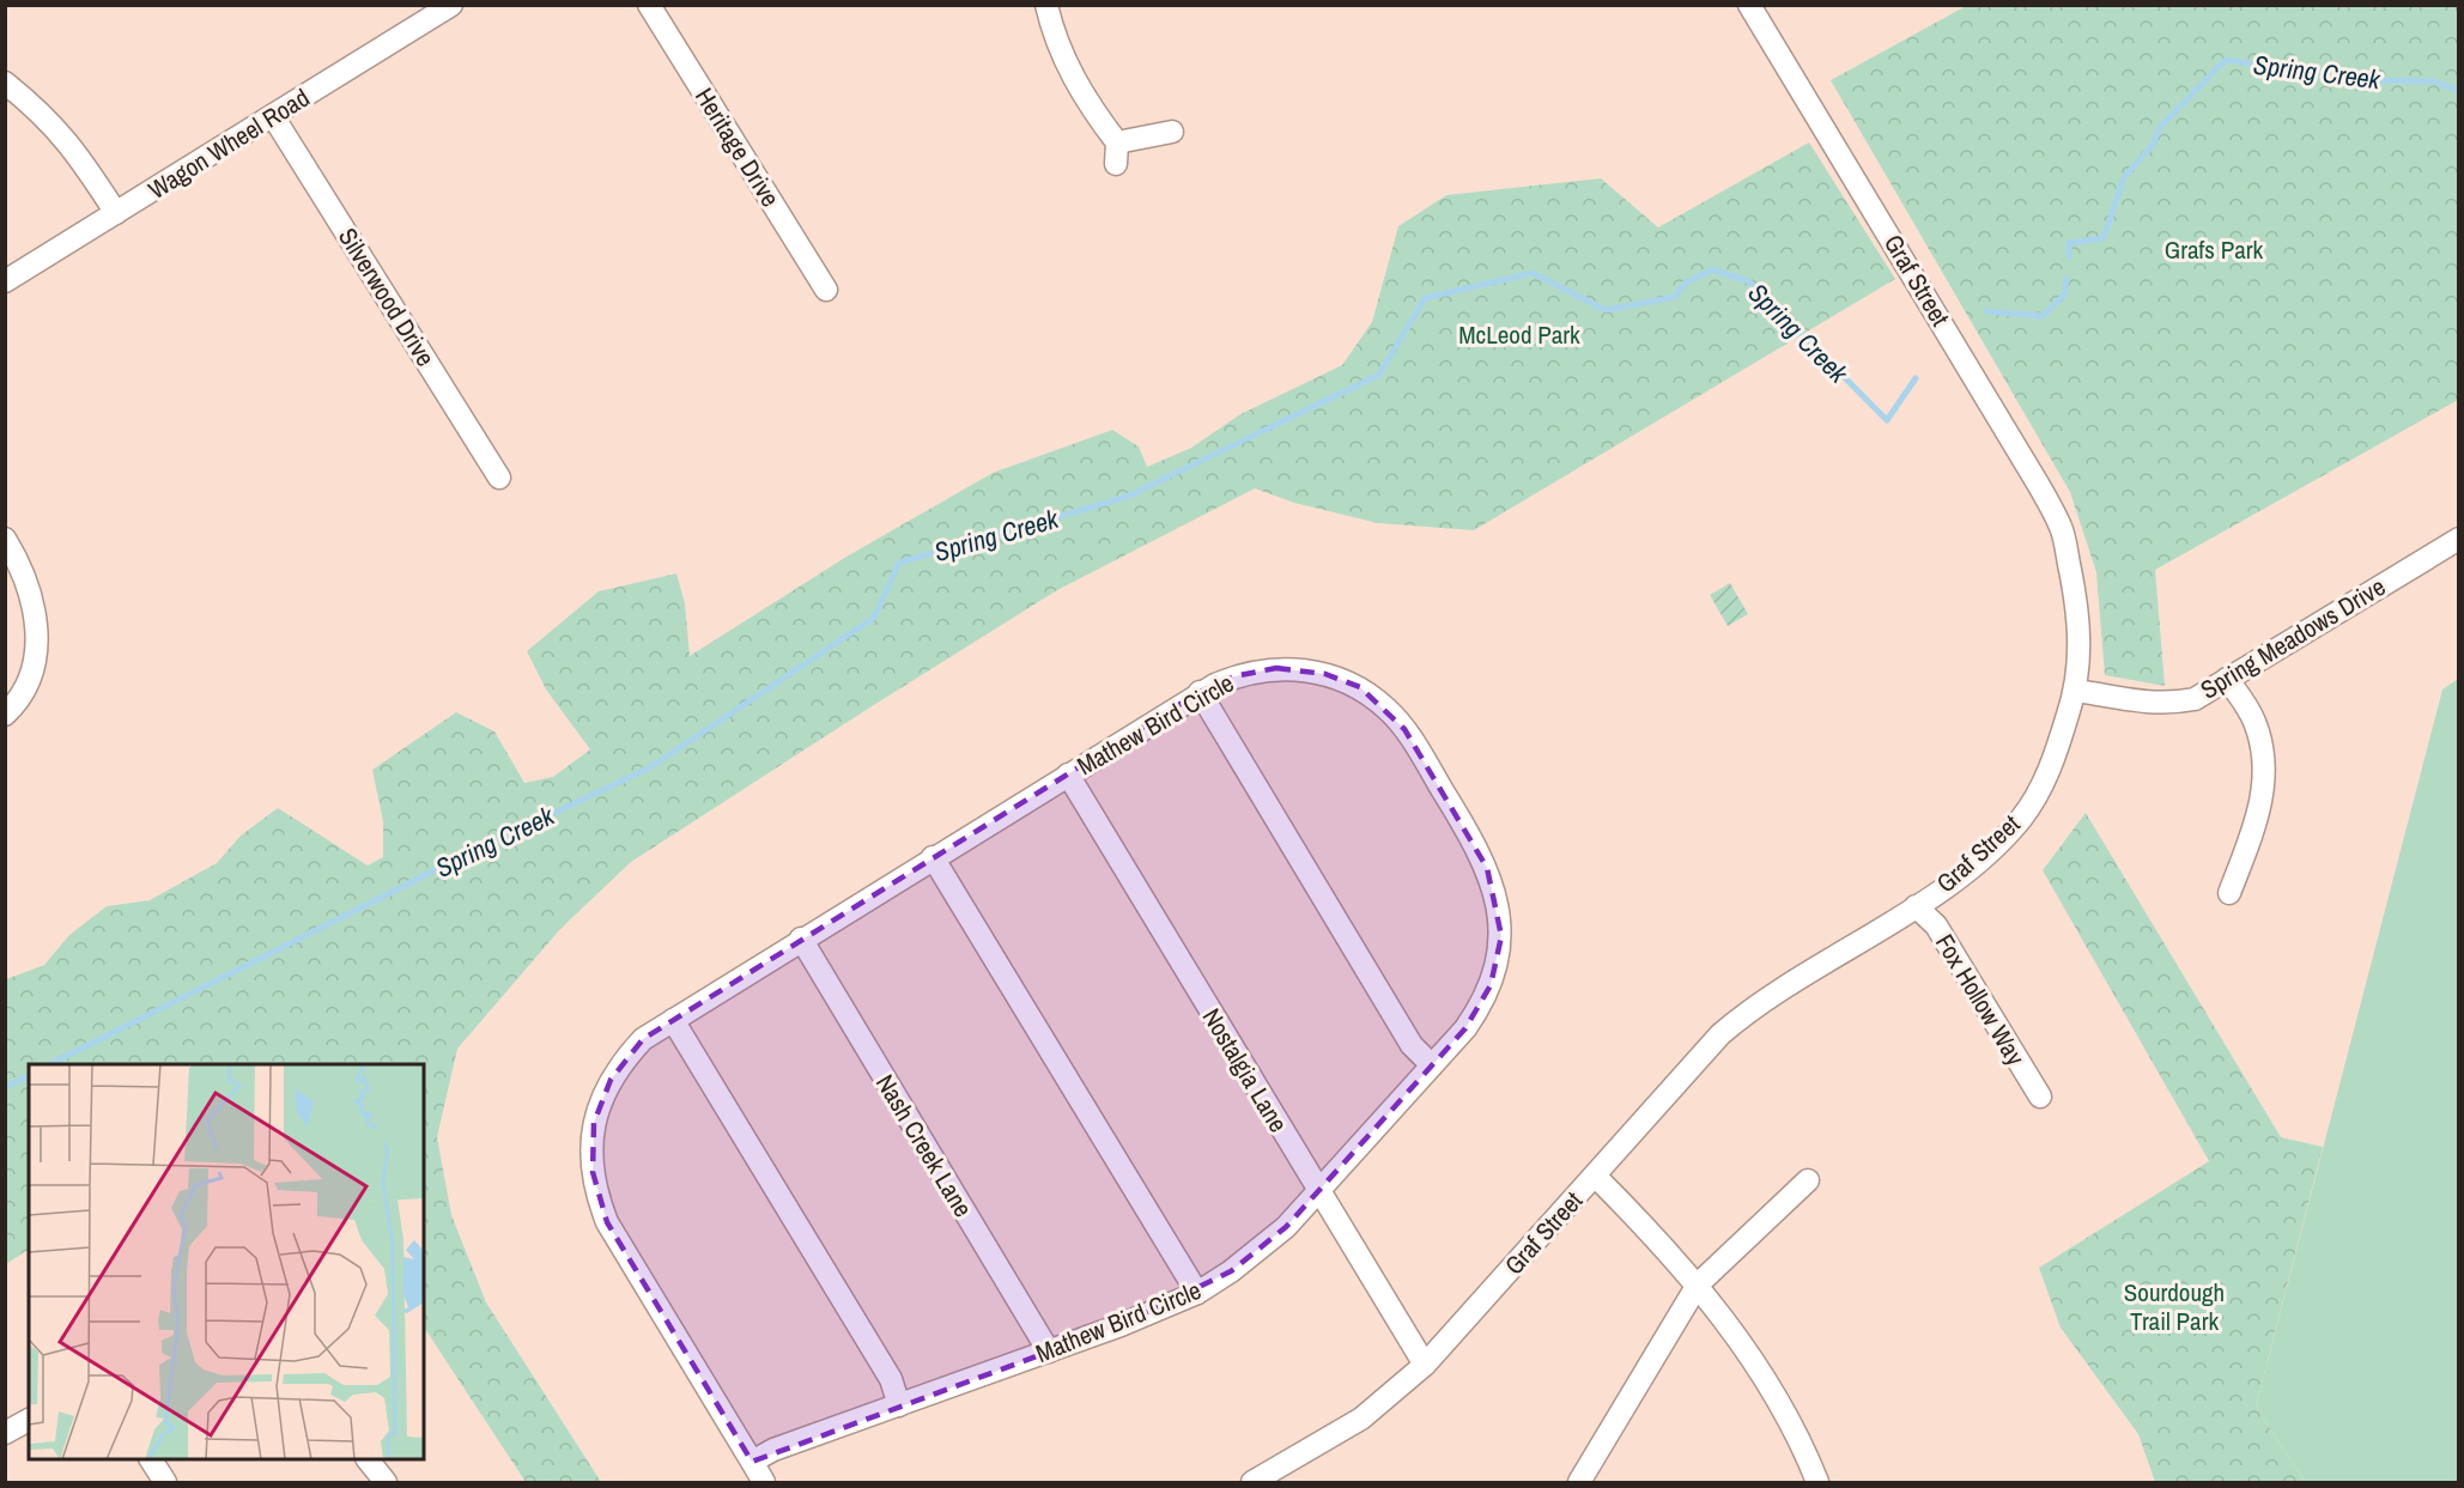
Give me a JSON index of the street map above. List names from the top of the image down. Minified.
{"streets":{"street":["Wagon Wheel Road","Heritage Drive","Graf Street","Silverwood Drive","Spring Meadows Drive","Mathew Bird Circle","Fox Hollow Way","Nostalgia Lane","Nash Creek Lane"]},"crossings":[["Wagon Wheel Road","Silverwood Drive"],["Graf Street","Spring Meadows Drive"],["Graf Street","Fox Hollow Way"],["Graf Street","Nostalgia Lane"],["Mathew Bird Circle","Nostalgia Lane"],["Mathew Bird Circle","Nash Creek Lane"]],"water":["Spring Creek"],"parks":["Grafs Park","McLeod Park","Sourdough Trail Park"]}
